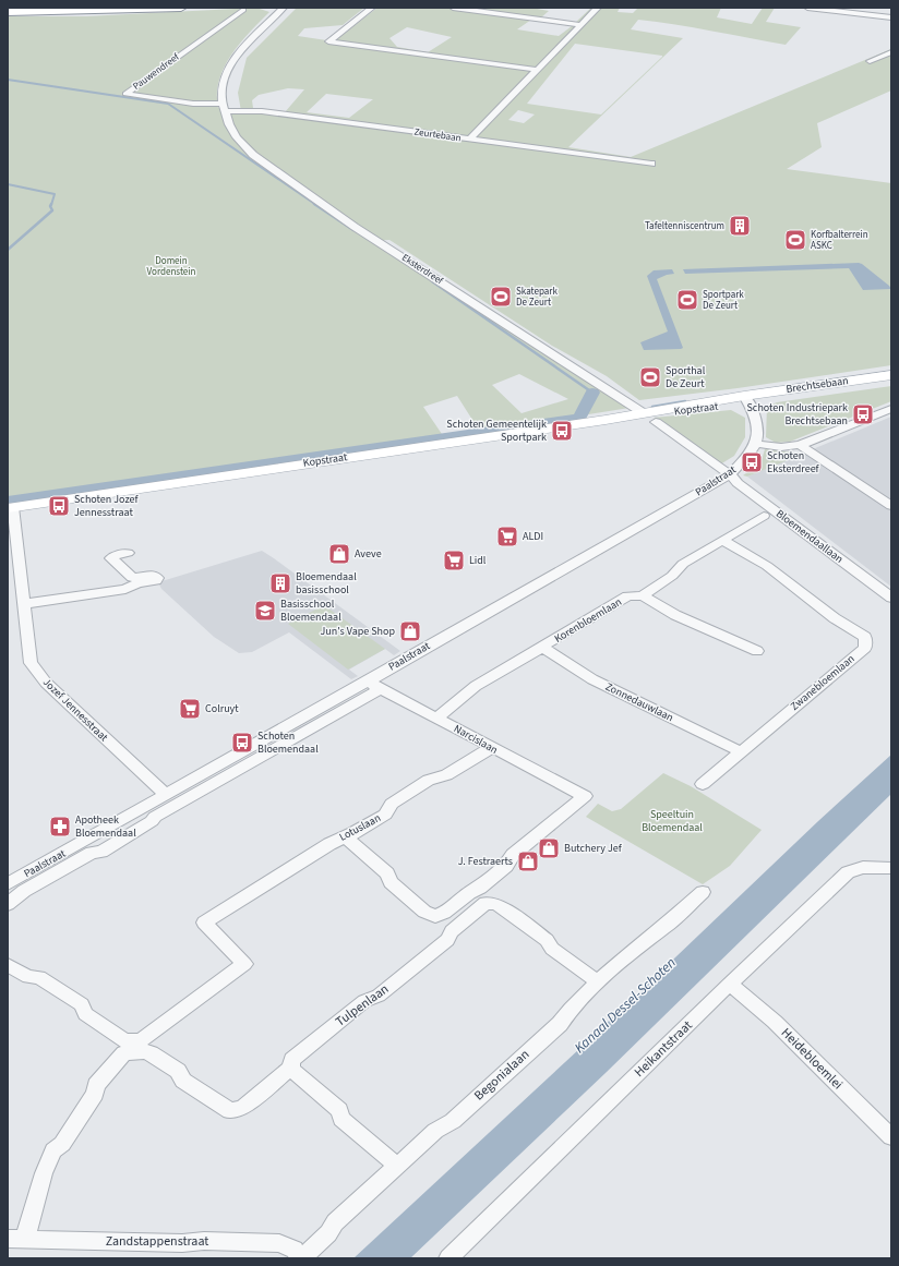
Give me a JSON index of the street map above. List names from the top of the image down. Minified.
{"streets":{"main road":["Brechtsebaan","Kopstraat"],"street":["Pauwendreef","Zeurtebaan","Eksterdreef","Paalstraat","Bloemendaallaan","Korenbloemlaan","Zwanebloemlaan","Zonnedauwlaan","Jozef Jennesstraat","Narcislaan","Lotuslaan","Tulpenlaan","Heikantstraat","Heidebloemlei","Begonialaan","Zandstappenstraat"]},"crossings":[["Pauwendreef","Zeurtebaan"],["Pauwendreef","Eksterdreef"],["Zeurtebaan","Eksterdreef"],["Eksterdreef","Kopstraat"],["Brechtsebaan","Kopstraat"],["Kopstraat","Jozef Jennesstraat"],["Paalstraat","Bloemendaallaan"],["Paalstraat","Jozef Jennesstraat"],["Paalstraat","Narcislaan"],["Korenbloemlaan","Zwanebloemlaan"],["Korenbloemlaan","Zonnedauwlaan"],["Korenbloemlaan","Narcislaan"],["Zwanebloemlaan","Zonnedauwlaan"],["Narcislaan","Lotuslaan"],["Tulpenlaan","Begonialaan"],["Tulpenlaan","Zandstappenstraat"],["Heikantstraat","Heidebloemlei"],["Begonialaan","Zandstappenstraat"]],"water":["Kanaal Dessel-Schoten"],"parks":["Domein Vordenstein","Speeltuin Bloemendaal"],"places":{"building":["Tafeltenniscentrum","Bloemendaal basisschool"],"sports":["Korfbalterrein ASKC","Skatepark De Zeurt","Sportpark De Zeurt","Sporthal De Zeurt"],"bus stop":["Schoten Industriepark Brechtsebaan","Schoten Gemeentelijk Sportpark","Schoten Eksterdreef","Schoten Jozef Jennesstraat","Schoten Bloemendaal"],"supermarket":["ALDI","Lidl","Colruyt"],"shop":["Aveve","Jun's Vape Shop","Butchery Jef","J. Festraerts"],"school or university":["Basisschool Bloemendaal"],"pharmacy":["Apotheek Bloemendaal"]}}
